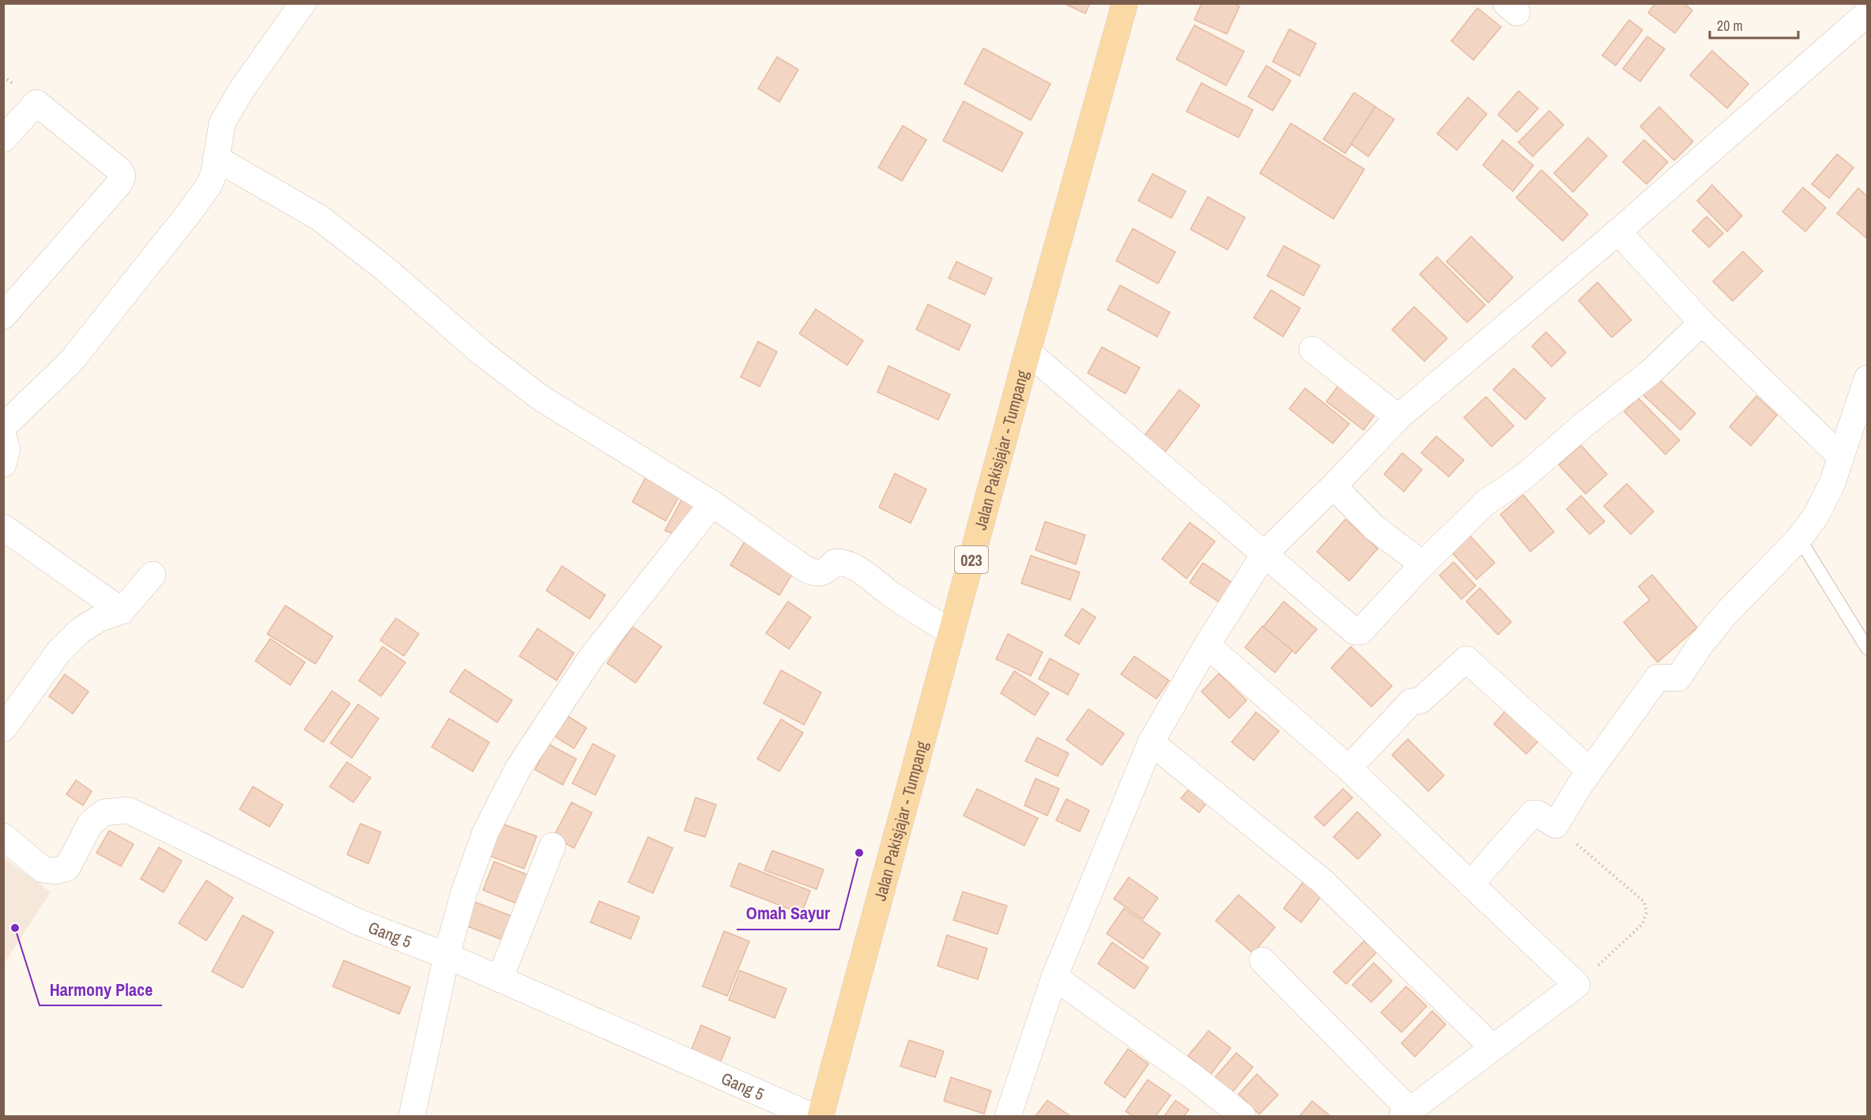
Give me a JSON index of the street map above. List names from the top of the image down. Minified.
{"streets":{"main road":["Jalan Pakisjajar - Tumpang","023"],"street":["Gang 5"]},"places":["Omah Sayur","Harmony Place"],"scale_bar":"20 m"}
